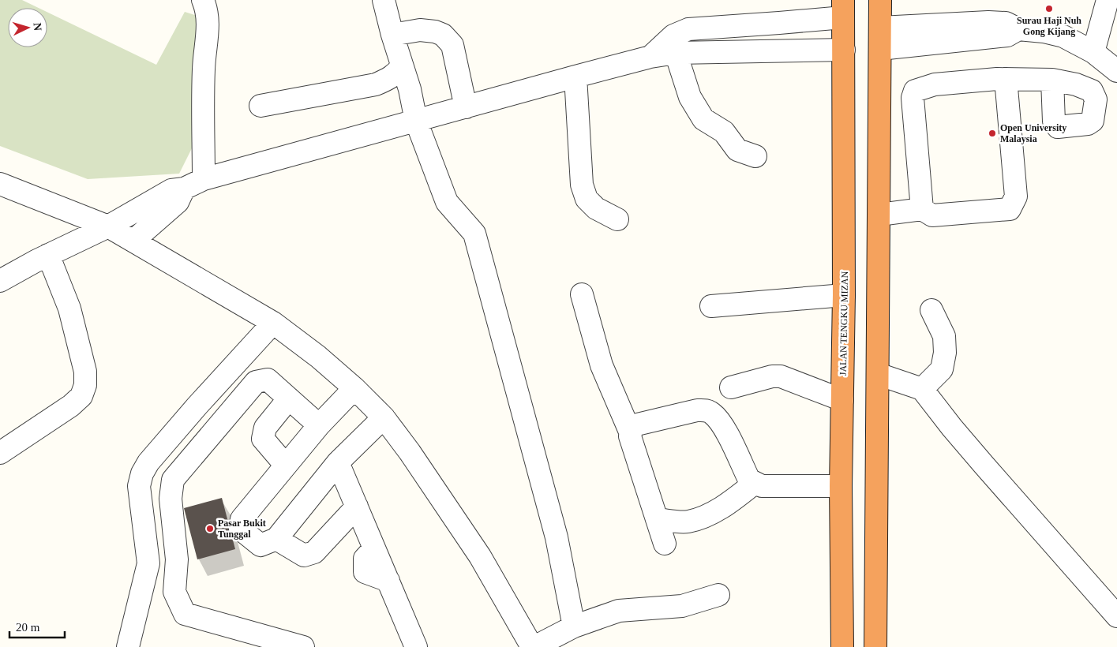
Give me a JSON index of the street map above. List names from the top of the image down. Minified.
{"streets":{"highway":["JALAN TENGKU MIZAN"]},"places":["Surau Haji Nuh Gong Kijang","Open University Malaysia","Pasar Bukit Tunggal"],"scale_bar":"20 m","north":"right"}
